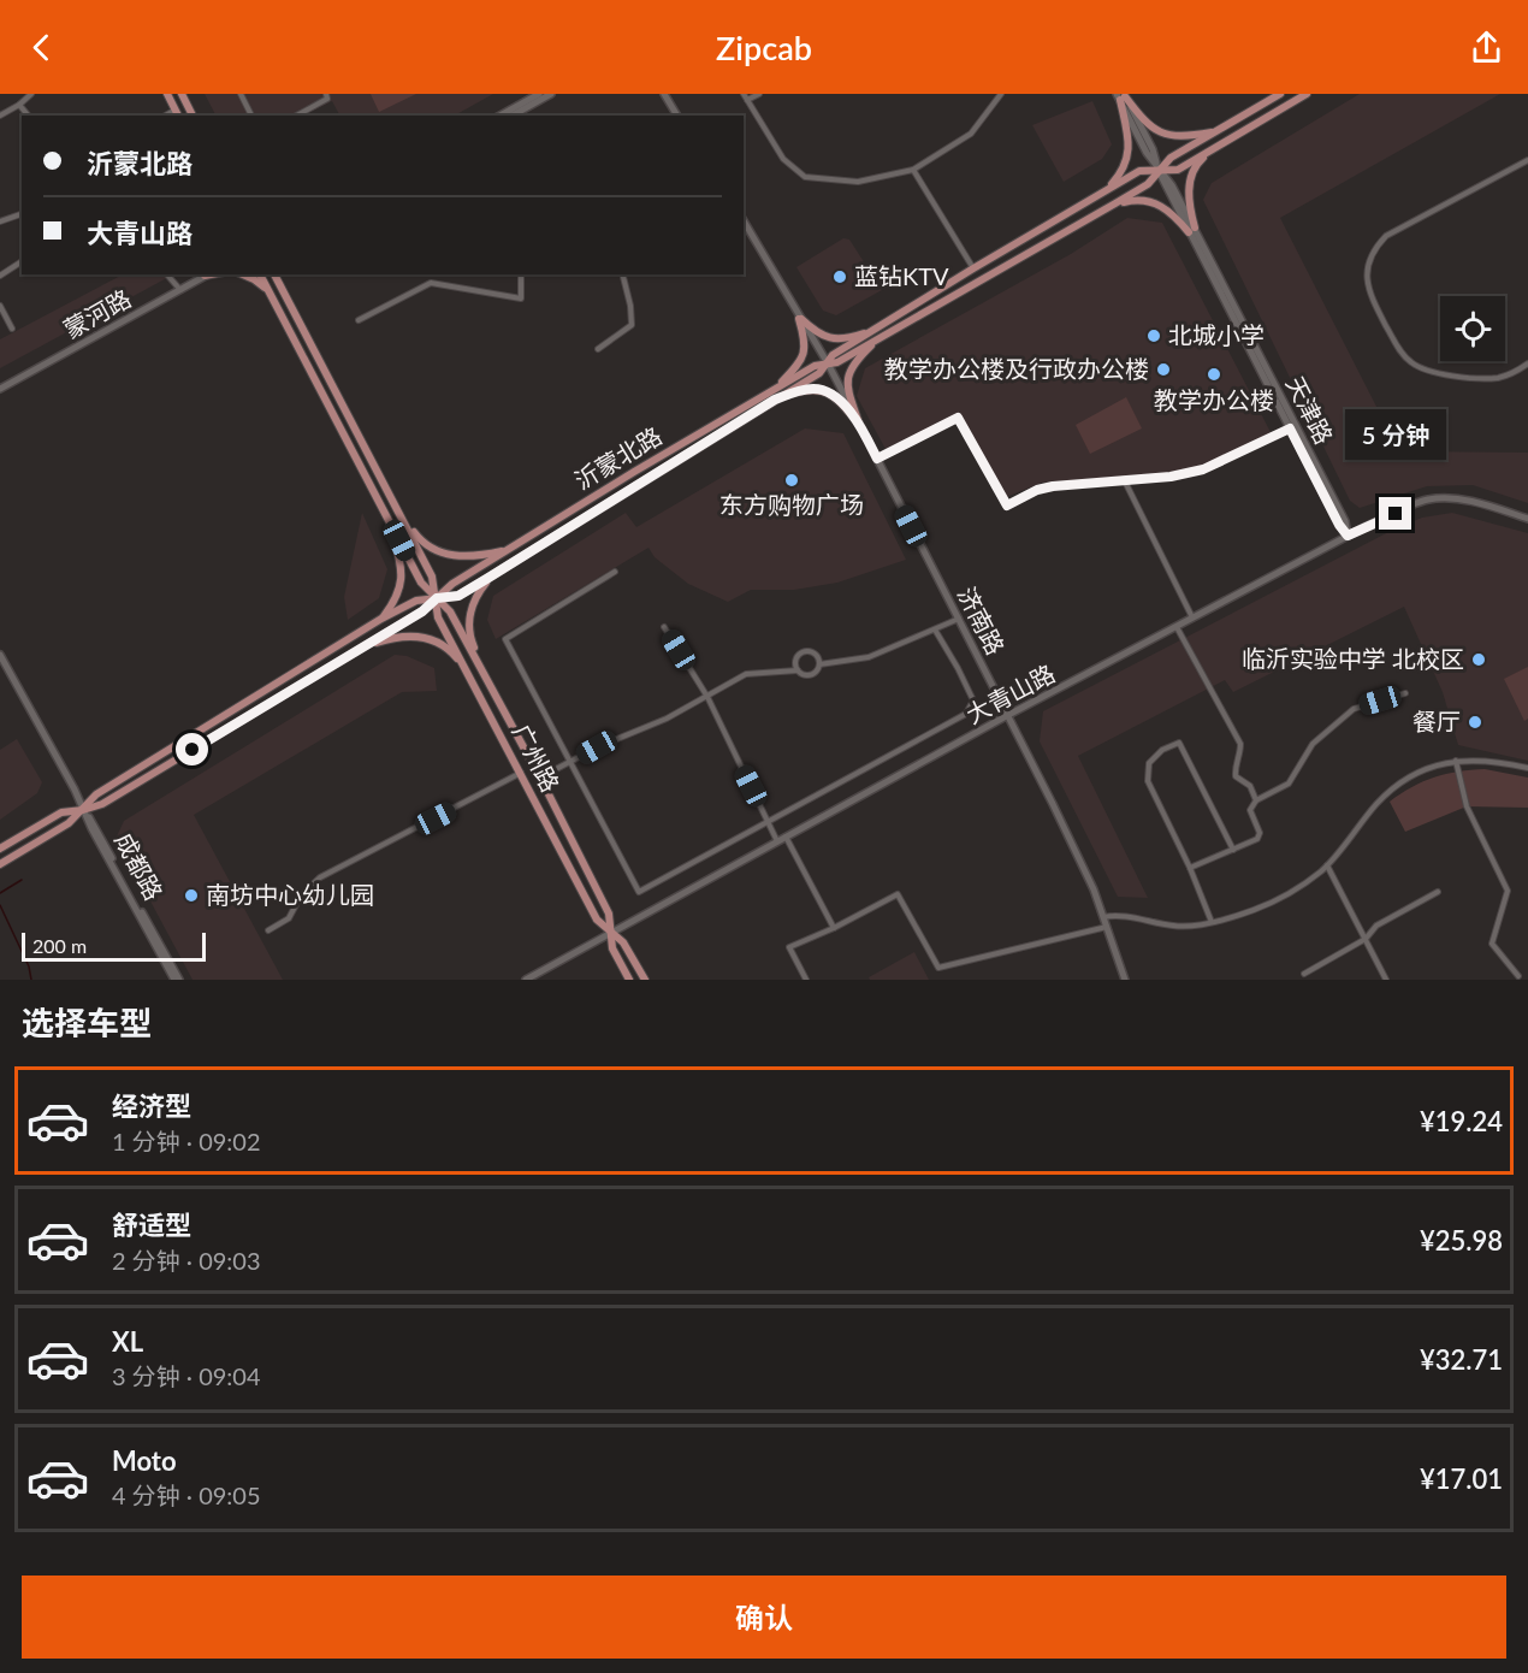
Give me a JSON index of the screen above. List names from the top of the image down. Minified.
{"streets":{"main road":["沂蒙北路","广州路"],"street":["蒙河路","天津路","济南路","大青山路","成都路"]},"crossings":[["天津路","沂蒙北路"],["天津路","大青山路"],["沂蒙北路","济南路"],["沂蒙北路","广州路"],["沂蒙北路","成都路"],["济南路","大青山路"],["大青山路","广州路"]],"places":["蓝钻KTV","北城小学","教学办公楼及行政办公楼","教学办公楼","东方购物广场","临沂实验中学 北校区","餐厅","南坊中心幼儿园"],"scale_bar":"200 m","page":{"header":"Zipcab","banner":["沂蒙北路","大青山路"],"bubble":"5 分钟","scale":"200 m","heading":"选择车型","list":[{"name":"经济型","note":"1 分钟 · 09:02","value":"¥19.24"},{"name":"舒适型","note":"2 分钟 · 09:03","value":"¥25.98"},{"name":"XL","note":"3 分钟 · 09:04","value":"¥32.71"},{"name":"Moto","note":"4 分钟 · 09:05","value":"¥17.01"}],"buttons":"确认"}}
